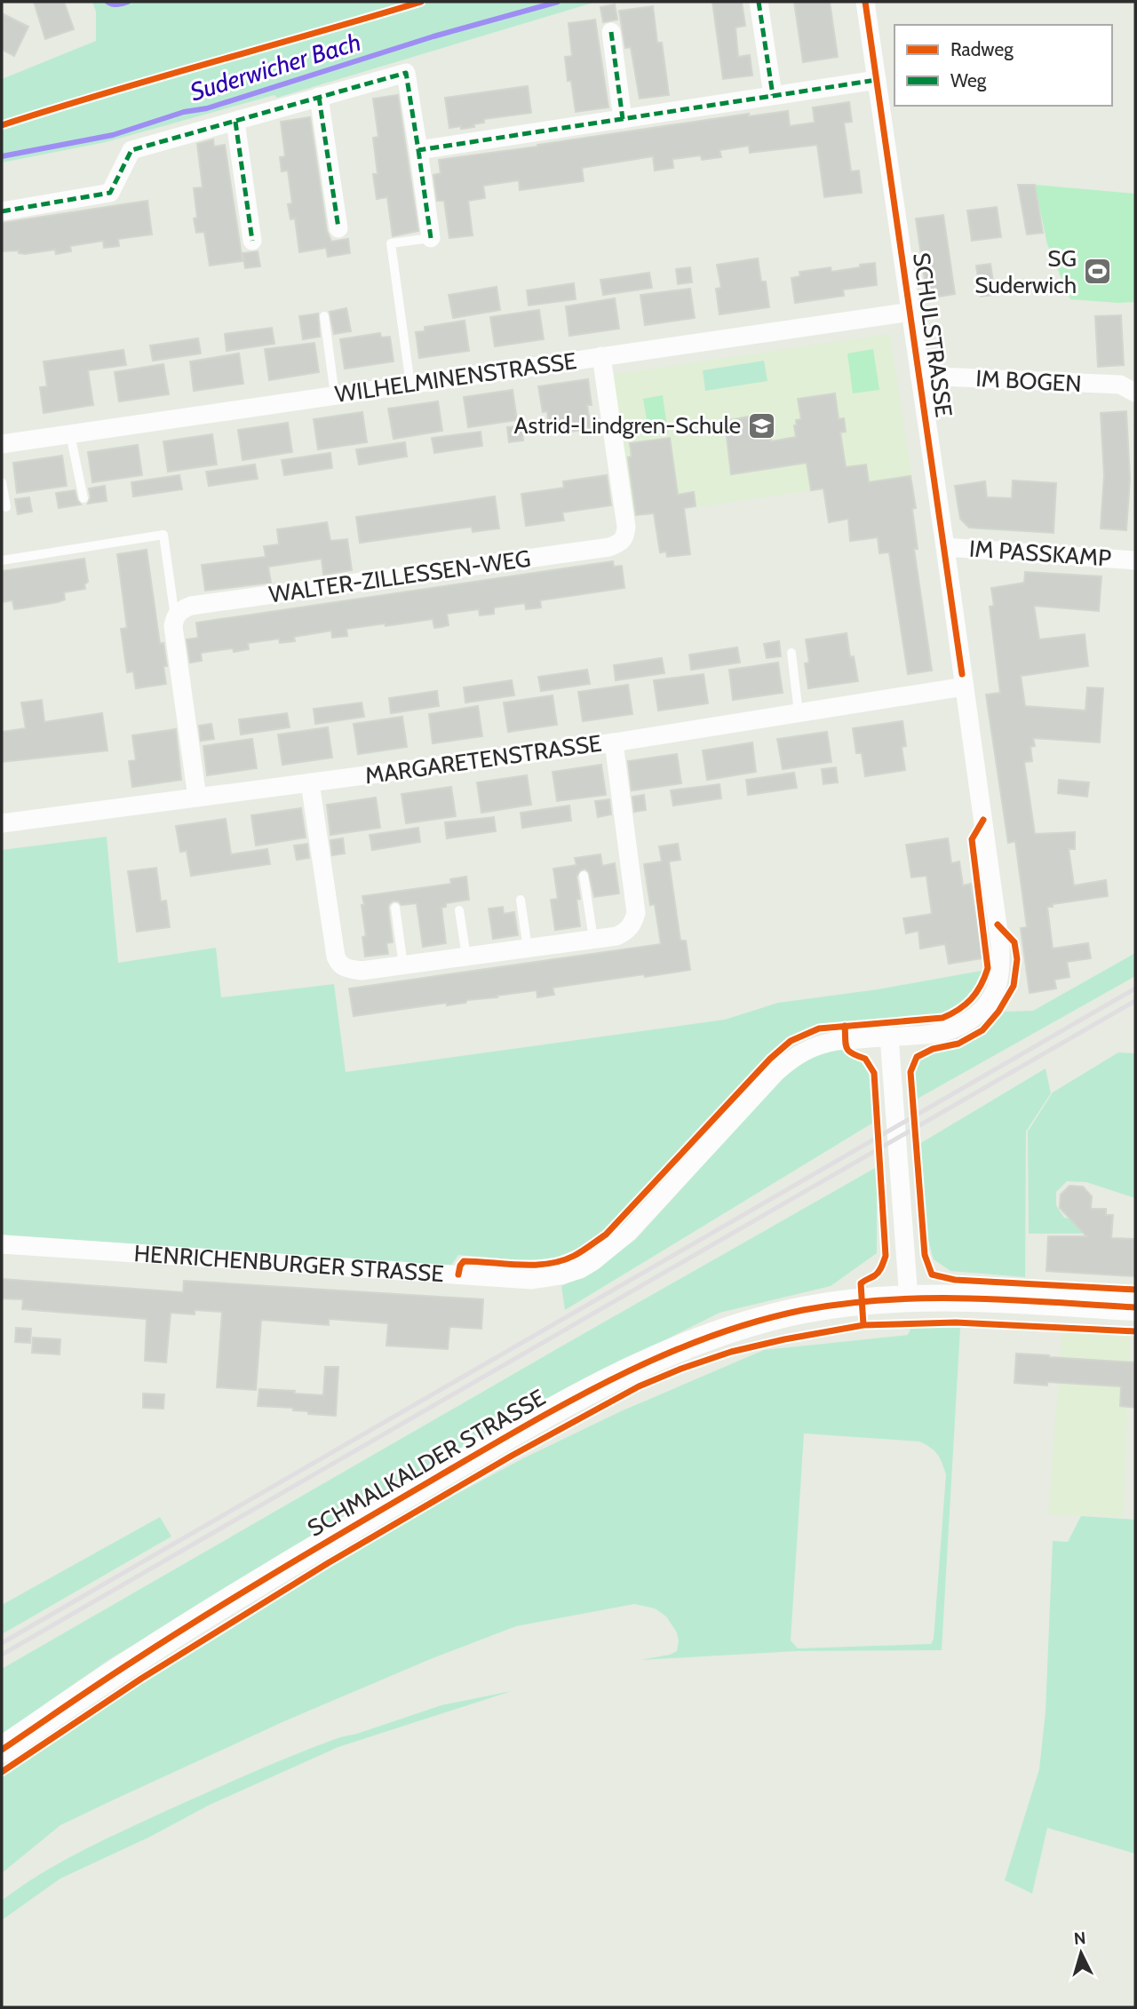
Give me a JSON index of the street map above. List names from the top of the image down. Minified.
{"streets":{"main road":["SCHMALKALDER STRASSE"],"street":["SCHULSTRASSE","WILHELMINENSTRASSE","IM BOGEN","IM PASSKAMP","WALTER-ZILLESSEN-WEG","MARGARETENSTRASSE","HENRICHENBURGER STRASSE"]},"crossings":[["SCHULSTRASSE","WILHELMINENSTRASSE"],["SCHULSTRASSE","IM BOGEN"],["SCHULSTRASSE","IM PASSKAMP"],["SCHULSTRASSE","MARGARETENSTRASSE"],["SCHULSTRASSE","HENRICHENBURGER STRASSE"],["WILHELMINENSTRASSE","WALTER-ZILLESSEN-WEG"]],"water":["Suderwicher Bach"],"places":{"sports":["SG Suderwich"],"school or university":["Astrid-Lindgren-Schule"]},"legend":["Radweg","Weg"],"north":"top"}
